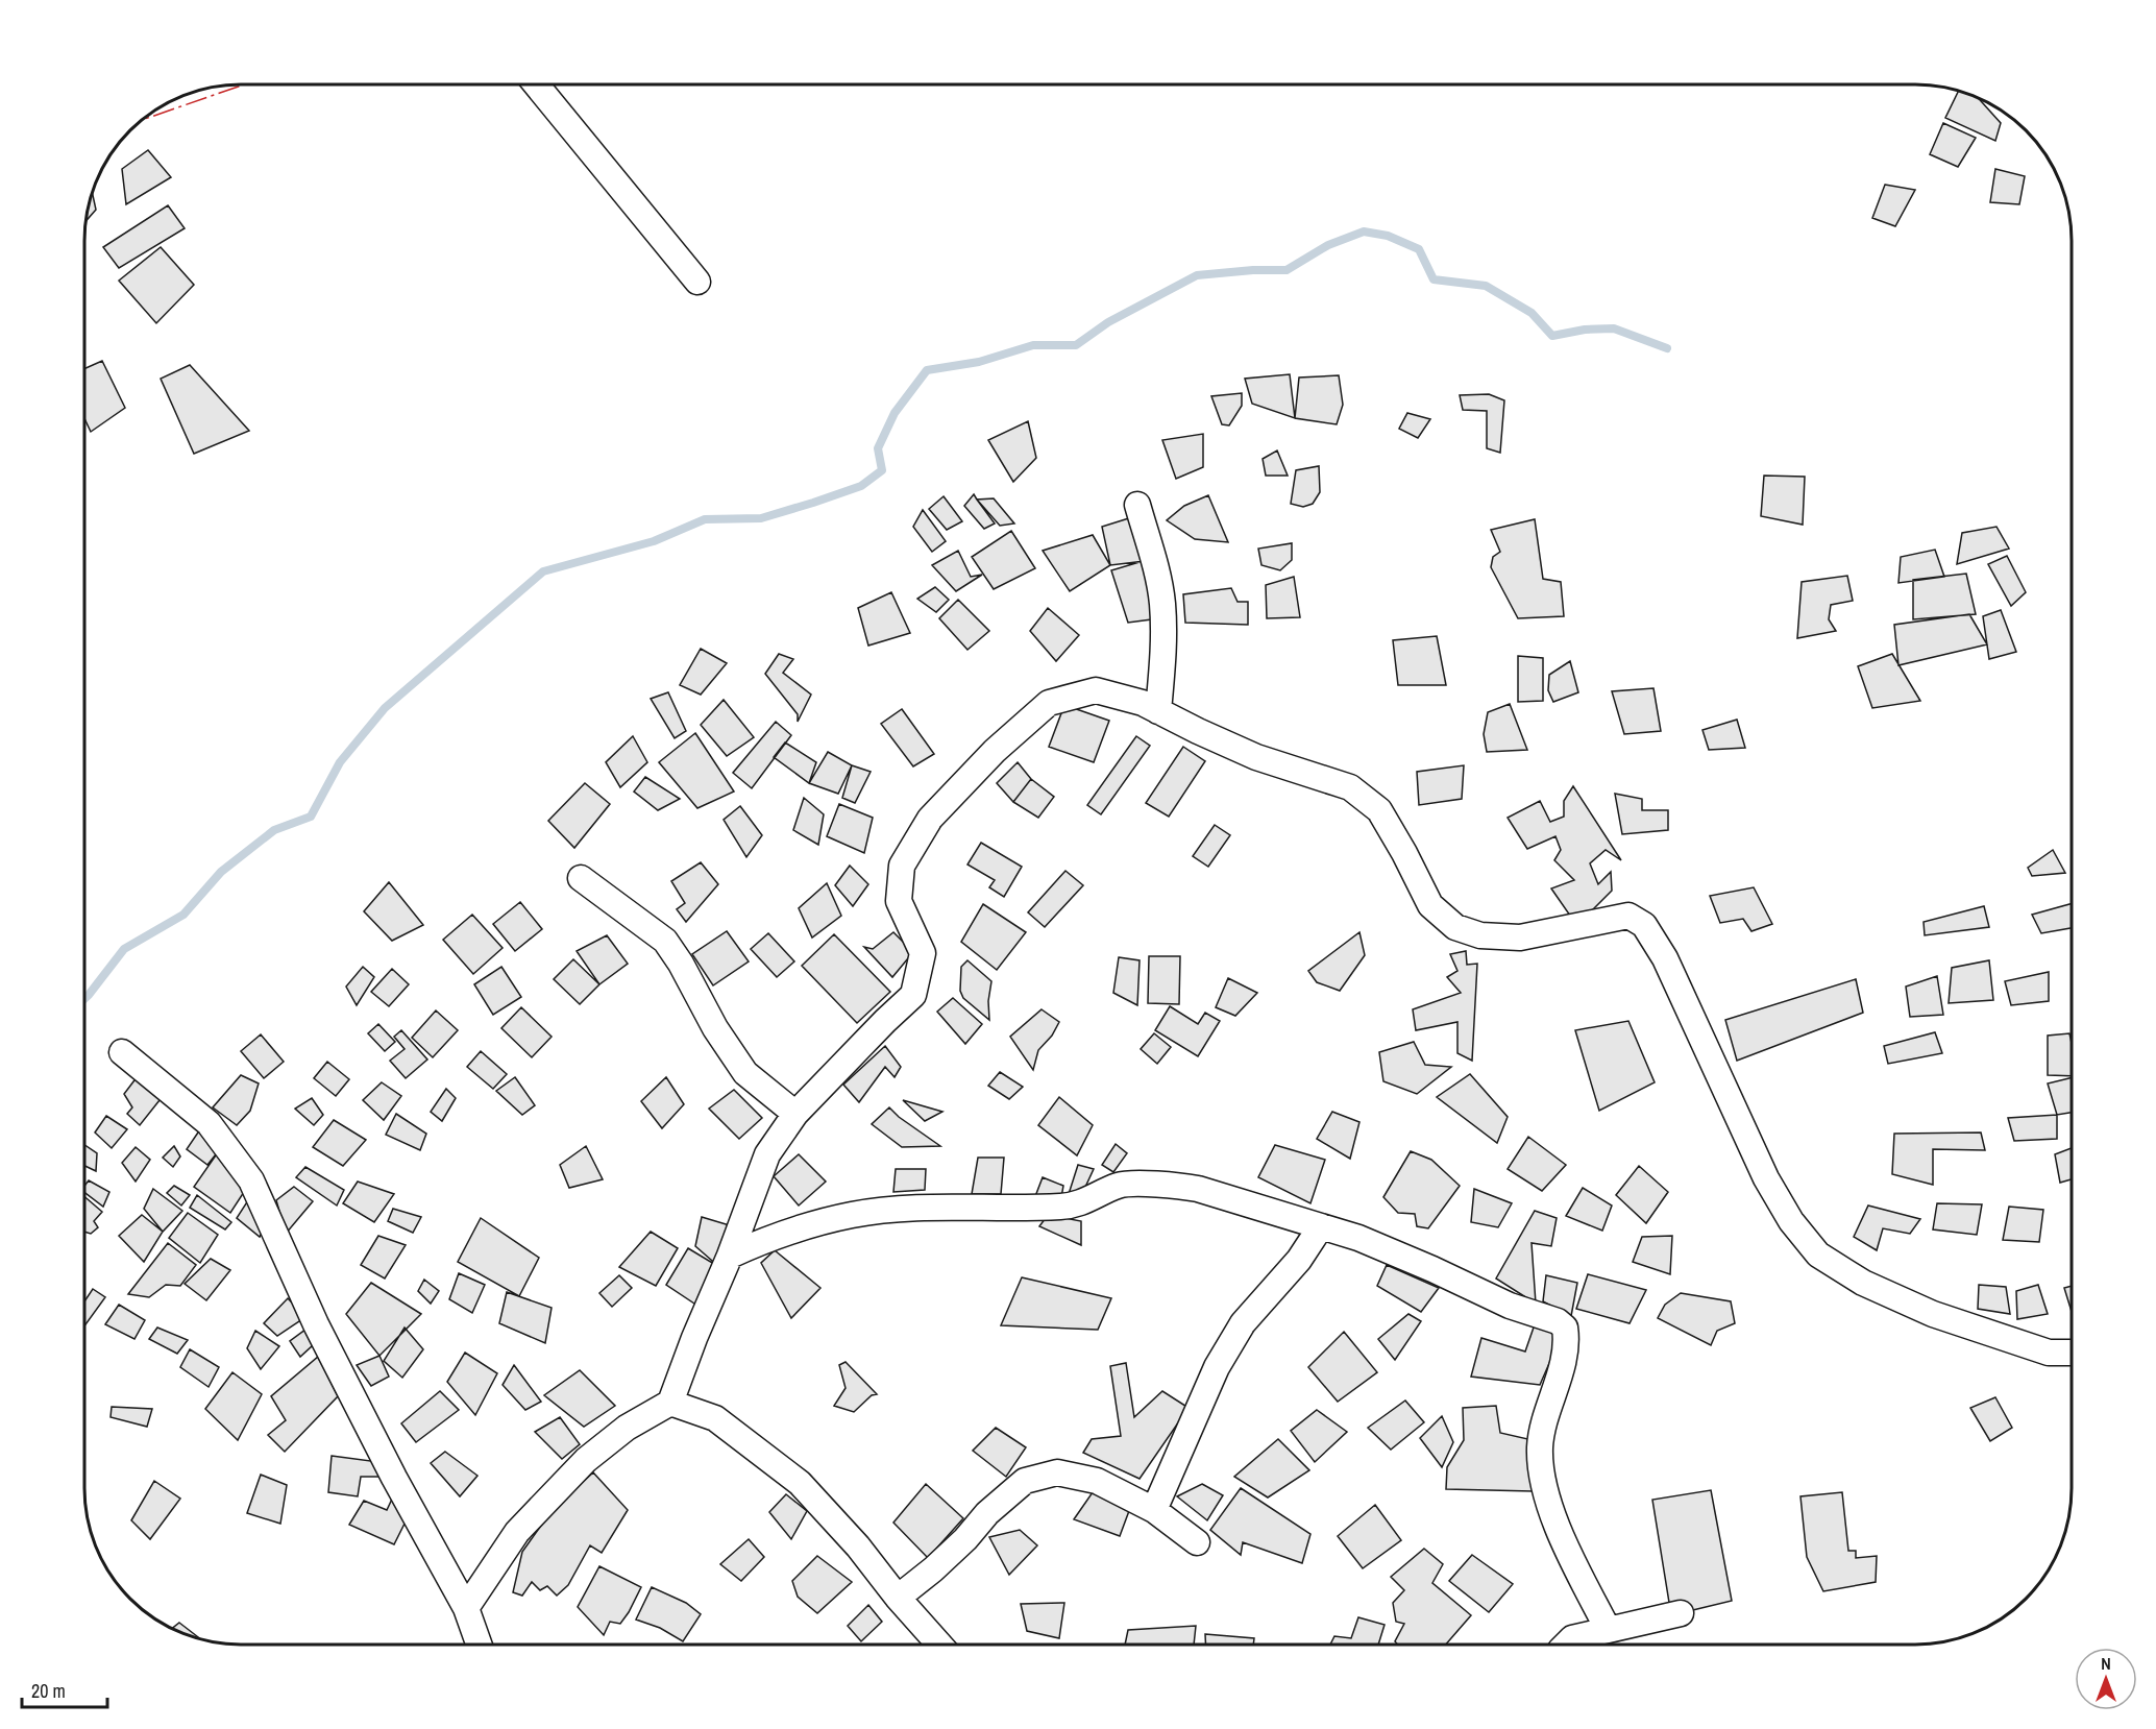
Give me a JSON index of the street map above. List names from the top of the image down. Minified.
{"scale_bar":"20 m","north":"top"}
